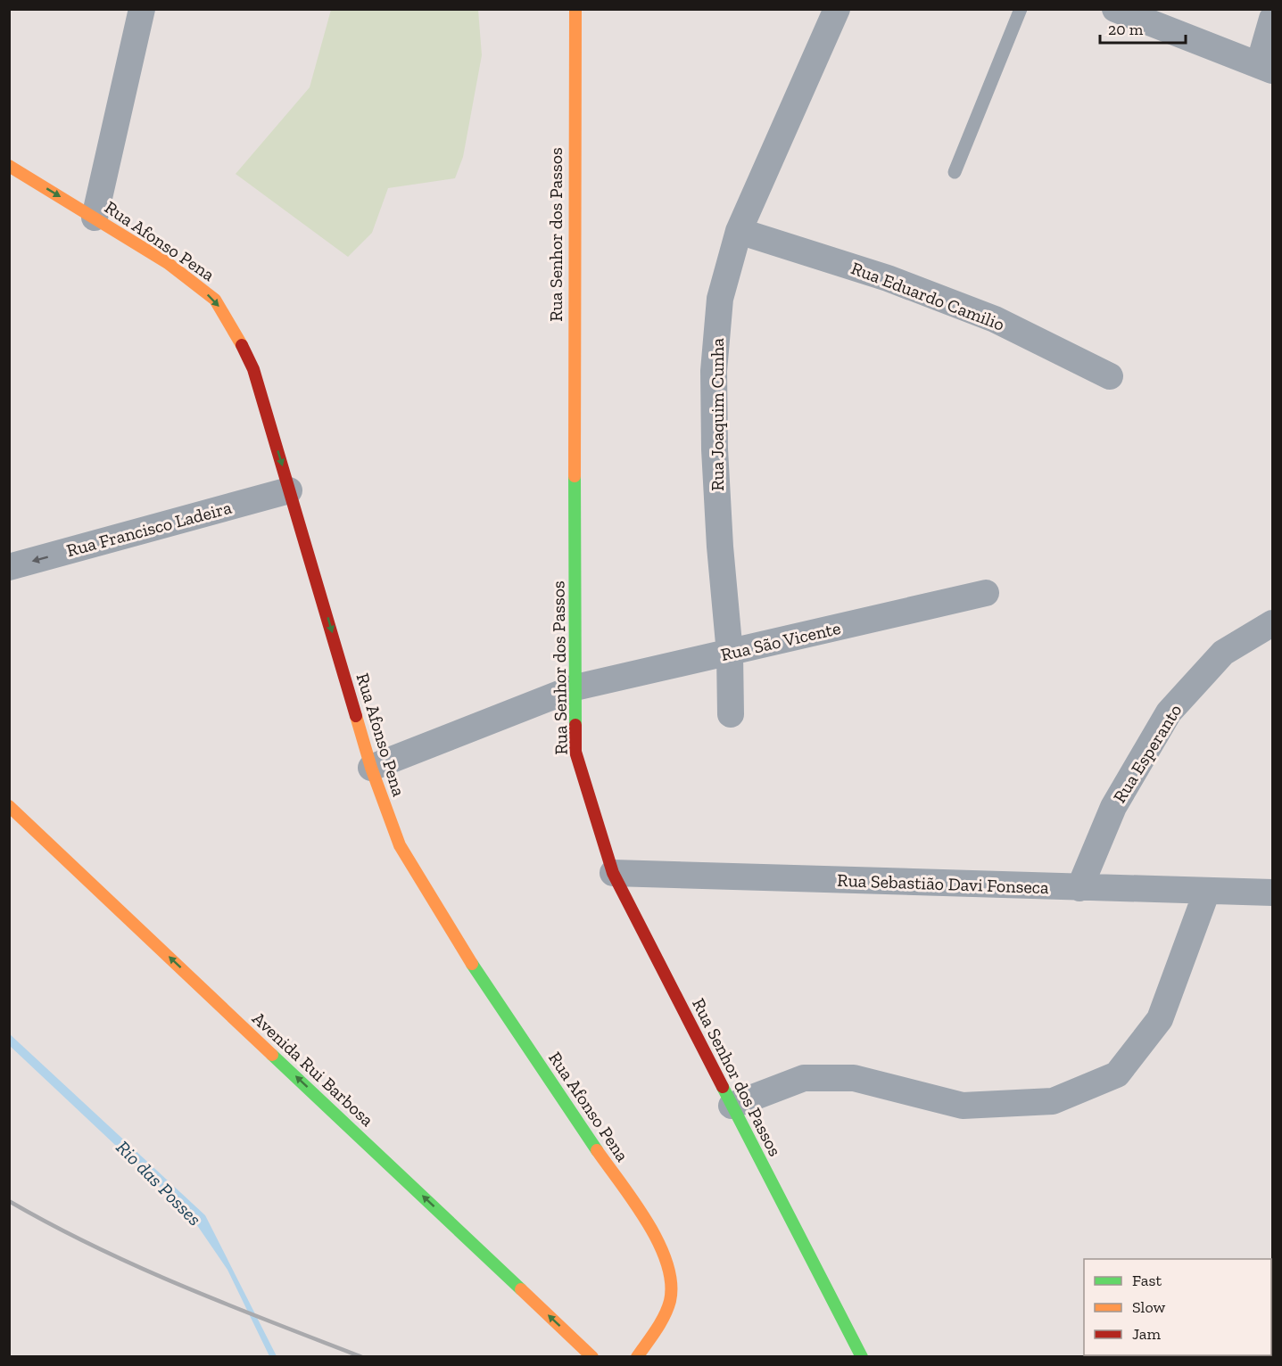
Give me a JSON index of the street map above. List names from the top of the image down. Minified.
{"streets":{"main road":["Rua Senhor dos Passos","Rua Afonso Pena","Avenida Rui Barbosa"],"street":["Rua Eduardo Camilio","Rua Joaquim Cunha","Rua Francisco Ladeira","Rua São Vicente","Rua Esperanto","Rua Sebastião Davi Fonseca"]},"crossings":[["Rua Senhor dos Passos","Rua São Vicente"],["Rua Senhor dos Passos","Rua Sebastião Davi Fonseca"],["Rua Afonso Pena","Rua Francisco Ladeira"],["Rua Afonso Pena","Rua São Vicente"],["Rua Eduardo Camilio","Rua Joaquim Cunha"],["Rua Joaquim Cunha","Rua São Vicente"],["Rua Esperanto","Rua Sebastião Davi Fonseca"]],"one_way":["Rua Afonso Pena","Rua Francisco Ladeira","Avenida Rui Barbosa"],"water":["Rio das Posses"],"legend":["Fast","Slow","Jam"],"scale_bar":"20 m"}
